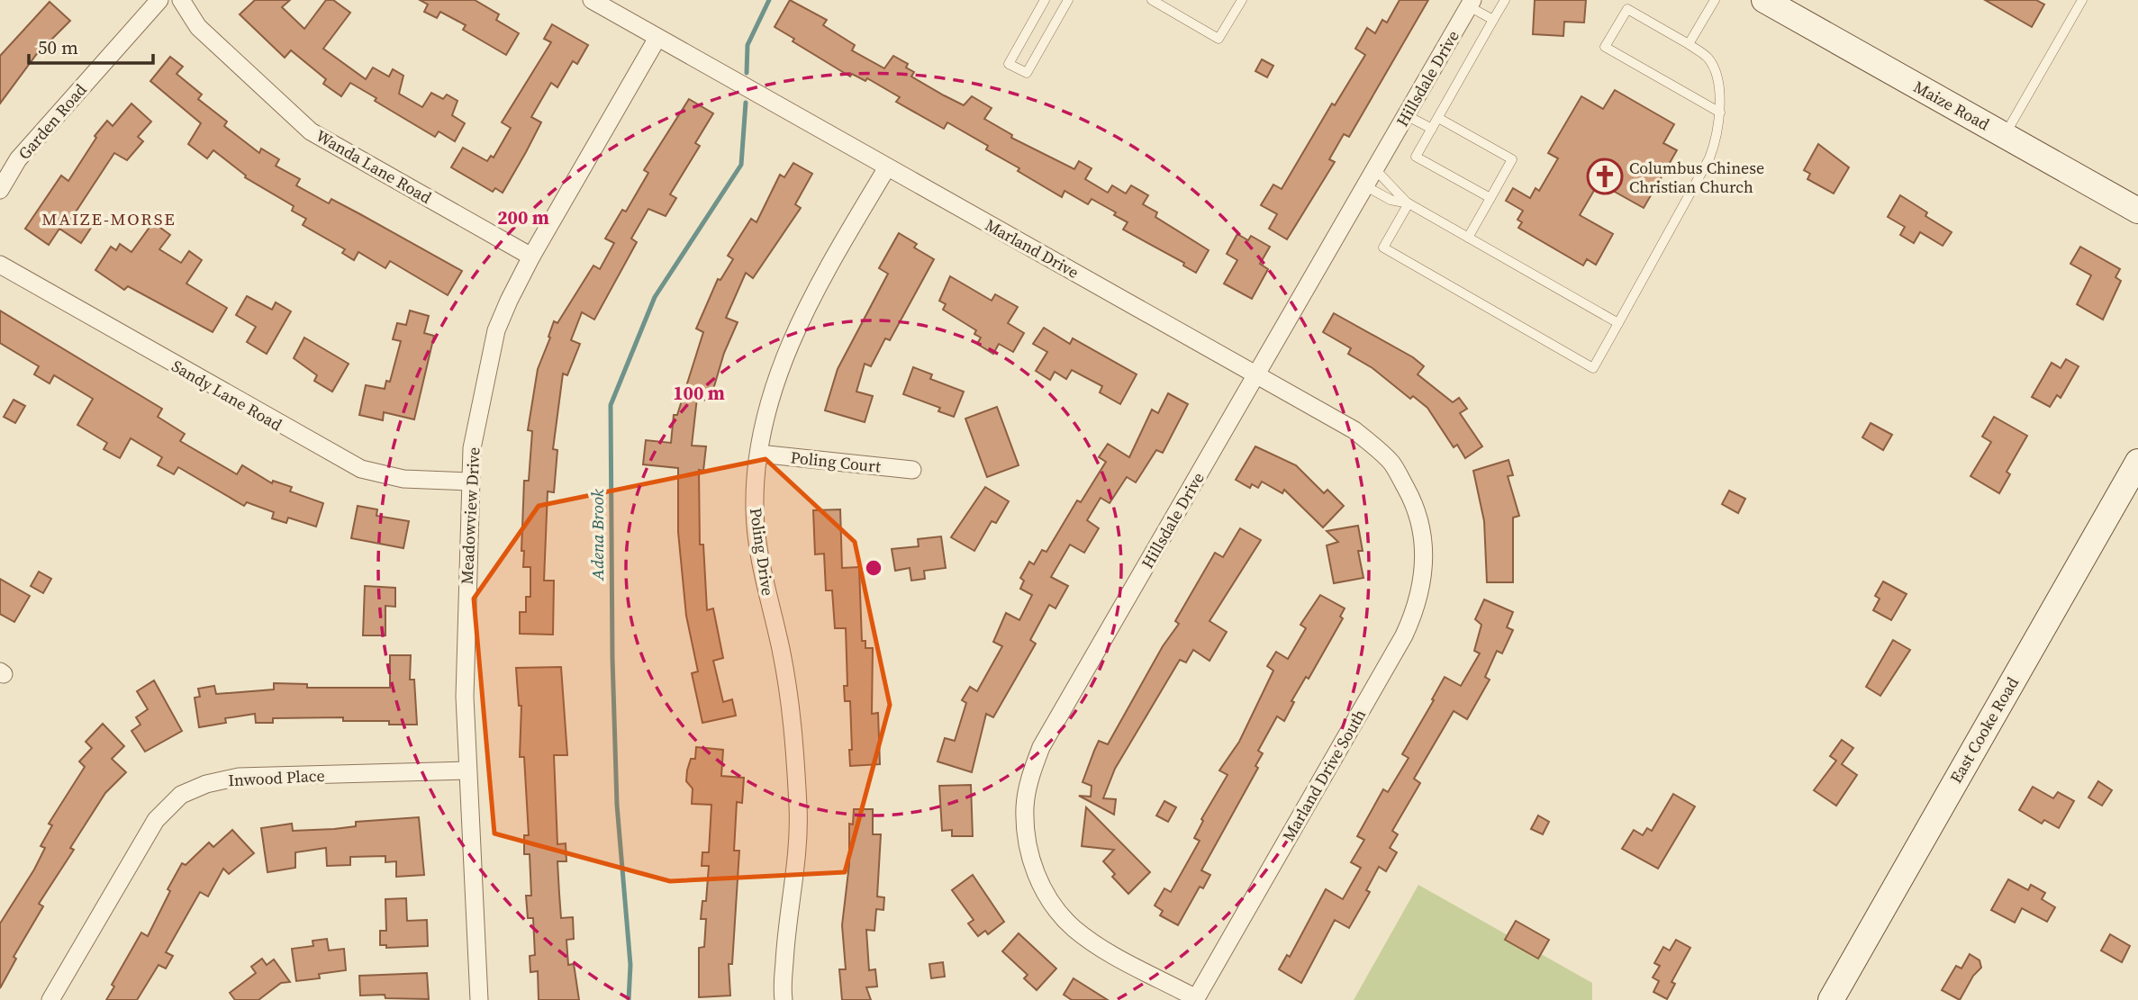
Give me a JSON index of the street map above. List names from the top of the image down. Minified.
{"streets":{"main road":["Maize Road","East Cooke Road"],"street":["Hillsdale Drive","Garden Road","Wanda Lane Road","Marland Drive","Sandy Lane Road","Poling Court","Meadowview Drive","Poling Drive","Marland Drive South","Inwood Place"]},"crossings":[["Hillsdale Drive","Marland Drive"],["Hillsdale Drive","Marland Drive South"],["Wanda Lane Road","Meadowview Drive"],["Marland Drive","Meadowview Drive"],["Marland Drive","Poling Drive"],["Marland Drive","Marland Drive South"],["Sandy Lane Road","Meadowview Drive"],["Poling Court","Poling Drive"],["Meadowview Drive","Inwood Place"]],"districts":["MAIZE-MORSE"],"water":["Adena Brook"],"places":{"church":["Columbus Chinese Christian Church"]},"scale_bar":"50 m","rings":["200 m","100 m"]}
